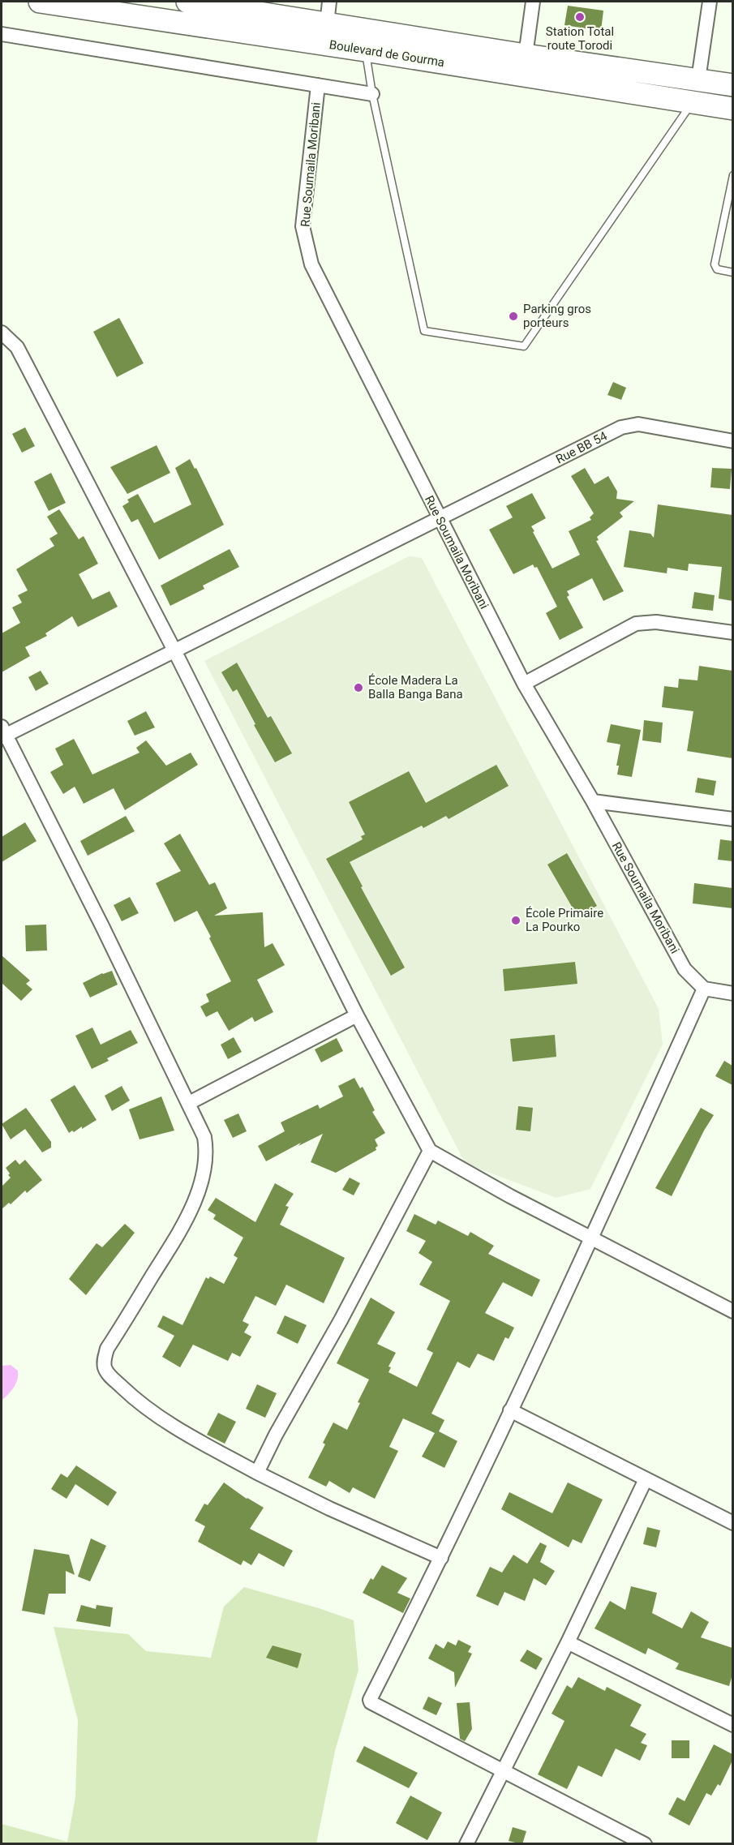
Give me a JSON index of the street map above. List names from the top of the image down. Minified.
{"streets":{"highway":["Boulevard de Gourma"],"street":["Rue Soumaila Moribani","Rue BB 54"]},"crossings":[["Rue Soumaila Moribani","Rue BB 54"]],"places":["Station Total route Torodi","Parking gros porteurs","École Madera La Balla Banga Bana","École Primaire La Pourko"]}
